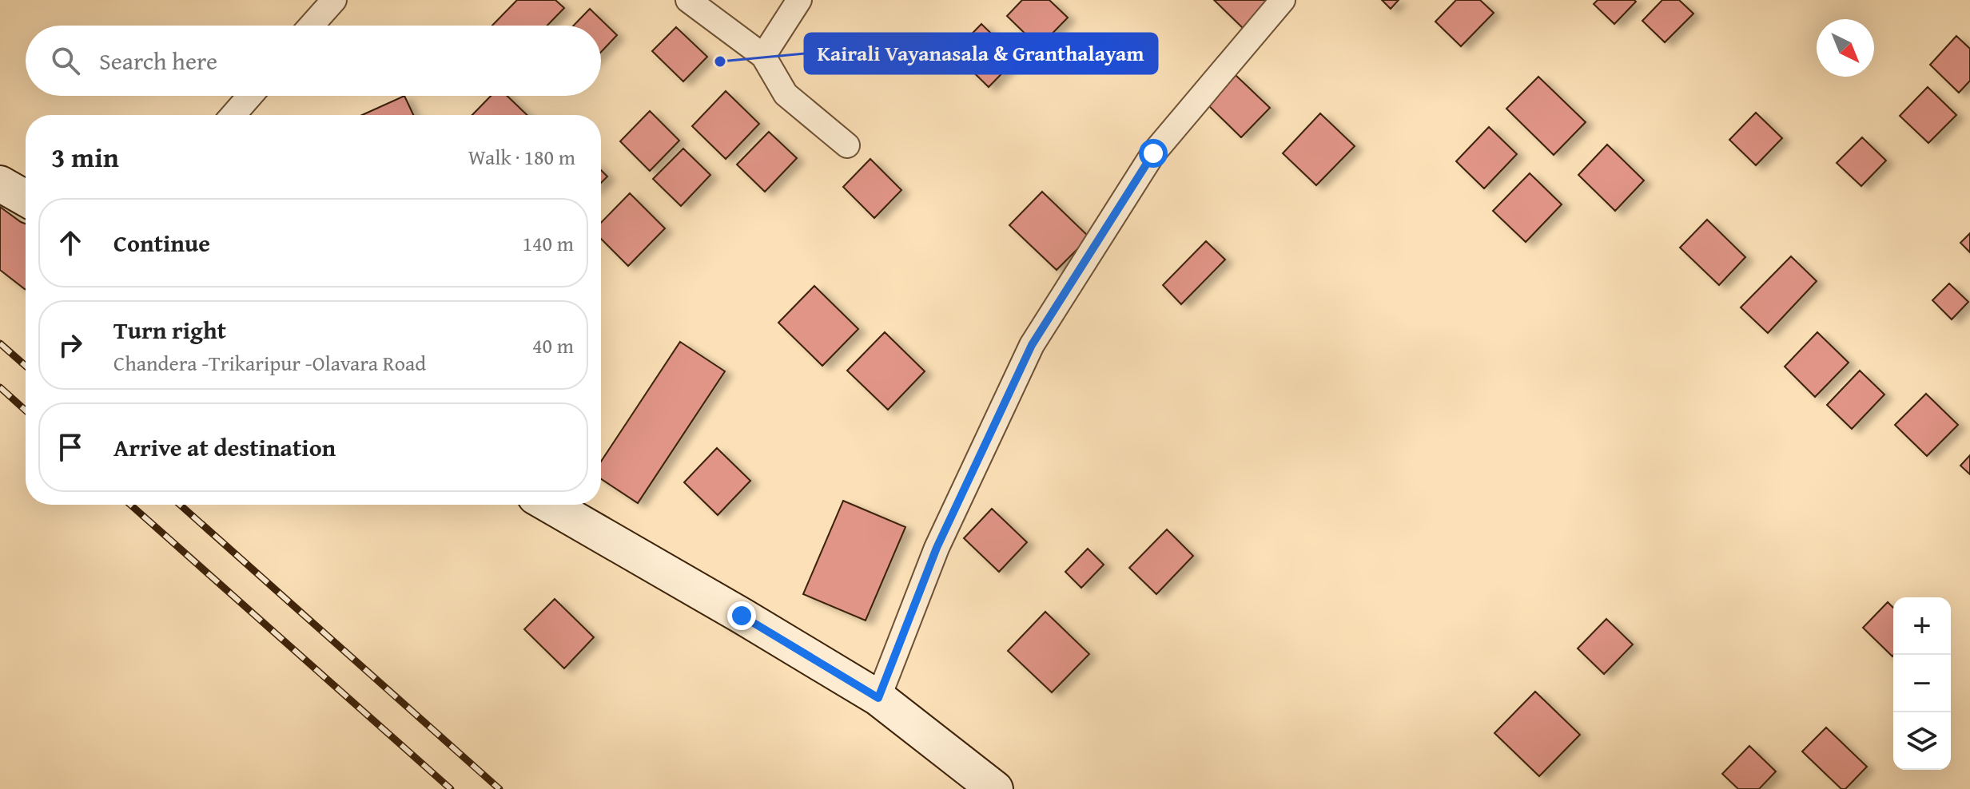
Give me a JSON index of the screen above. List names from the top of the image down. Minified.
{"places":["Kairali Vayanasala & Granthalayam"],"north":"bottom right","page":{"search":"Search here","heading":["3 min","Walk · 180 m"],"list":[["Continue","140 m"],["Turn right","Chandera -Trikaripur -Olavara Road","40 m"],"Arrive at destination"],"map_buttons":["+","−"]}}
